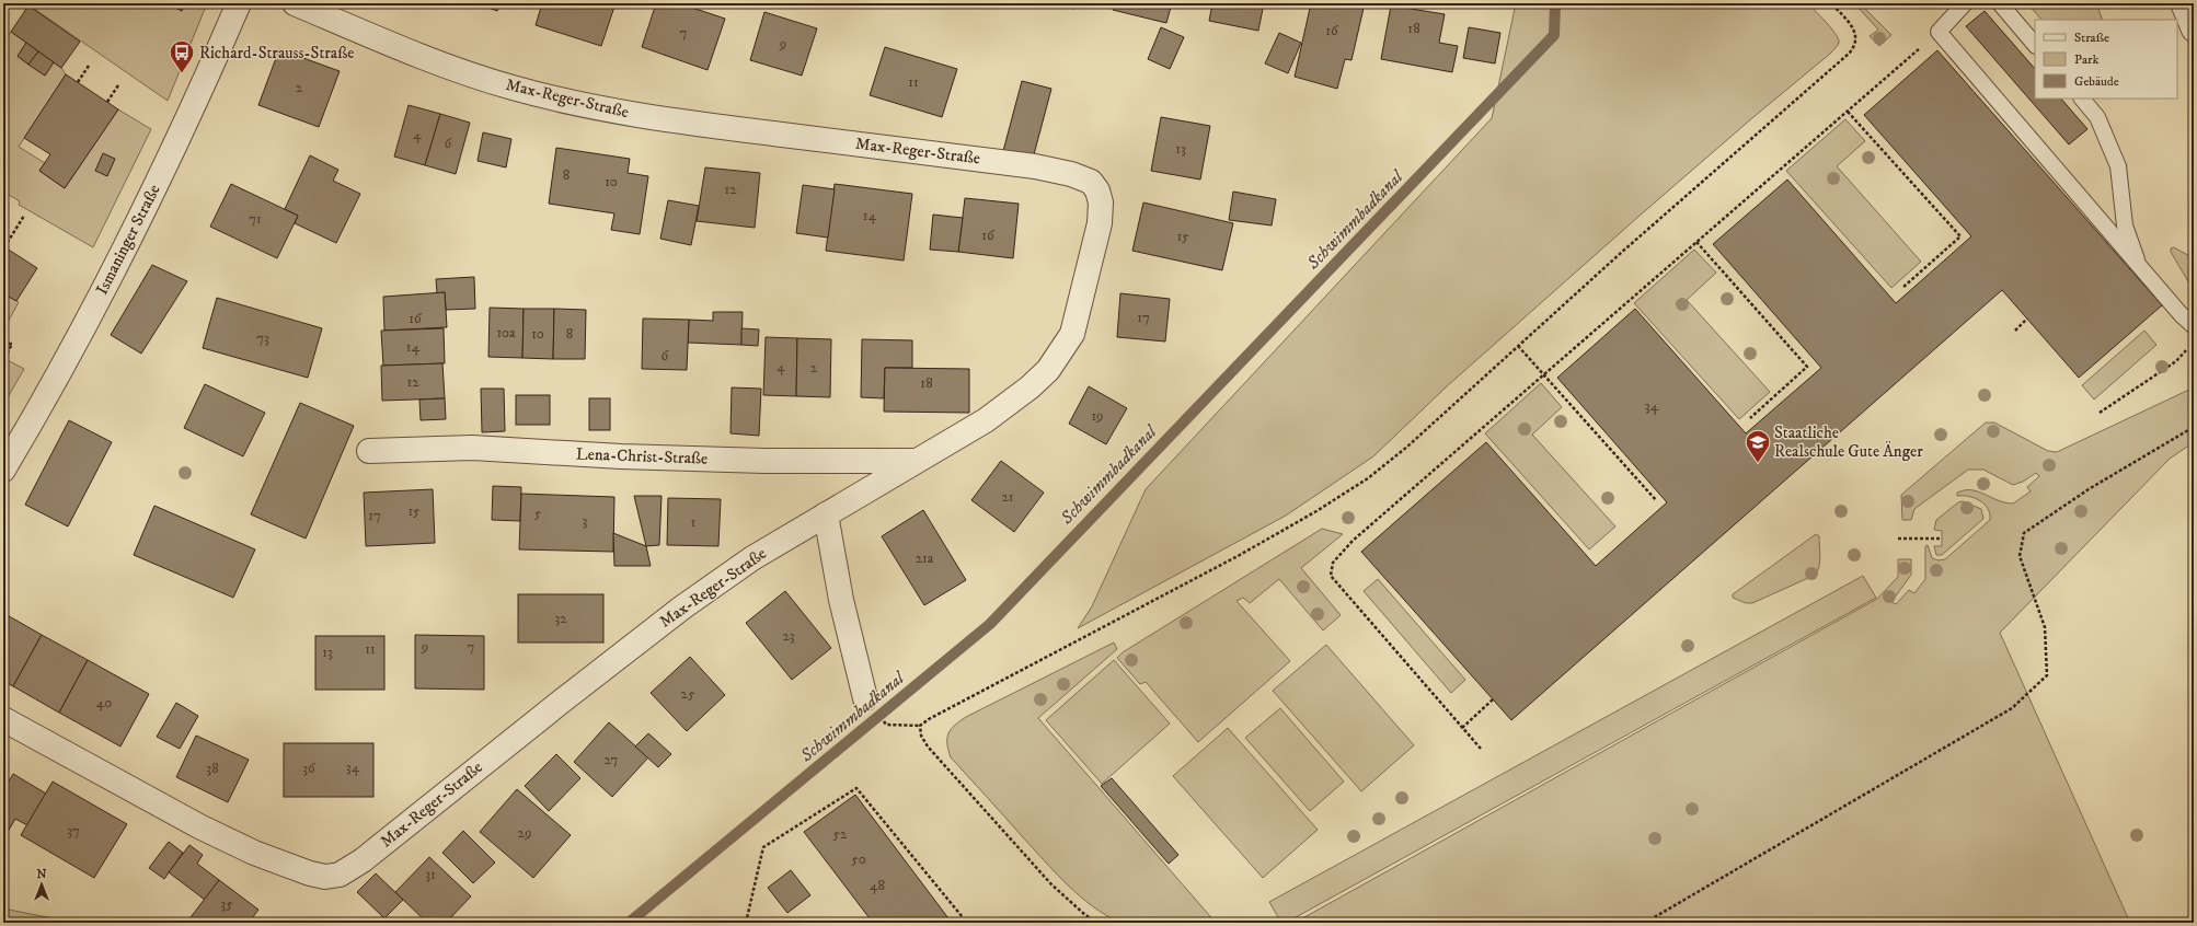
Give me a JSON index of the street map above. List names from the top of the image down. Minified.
{"streets":{"street":["Max-Reger-Straße","Ismaninger Straße","Lena-Christ-Straße"]},"crossings":[["Max-Reger-Straße","Lena-Christ-Straße"]],"water":["Schwimmbadkanal"],"places":{"bus stop":["Richard-Strauss-Straße"],"school or university":["Staatliche Realschule Gute Änger"]},"house_numbers":["18","16","7","9","11","2","4","6","13","8","10","12","14","71","16","15","17","16","10a","10","8","73","14","6","4","2","12","18","34","19","21","15","5","17","3","1","21a","32","23","9","7","11","13","25","40","27","34","38","36","37","29","52","50","31","48","35"],"legend":["Straße","Park","Gebäude"],"north":"top"}
